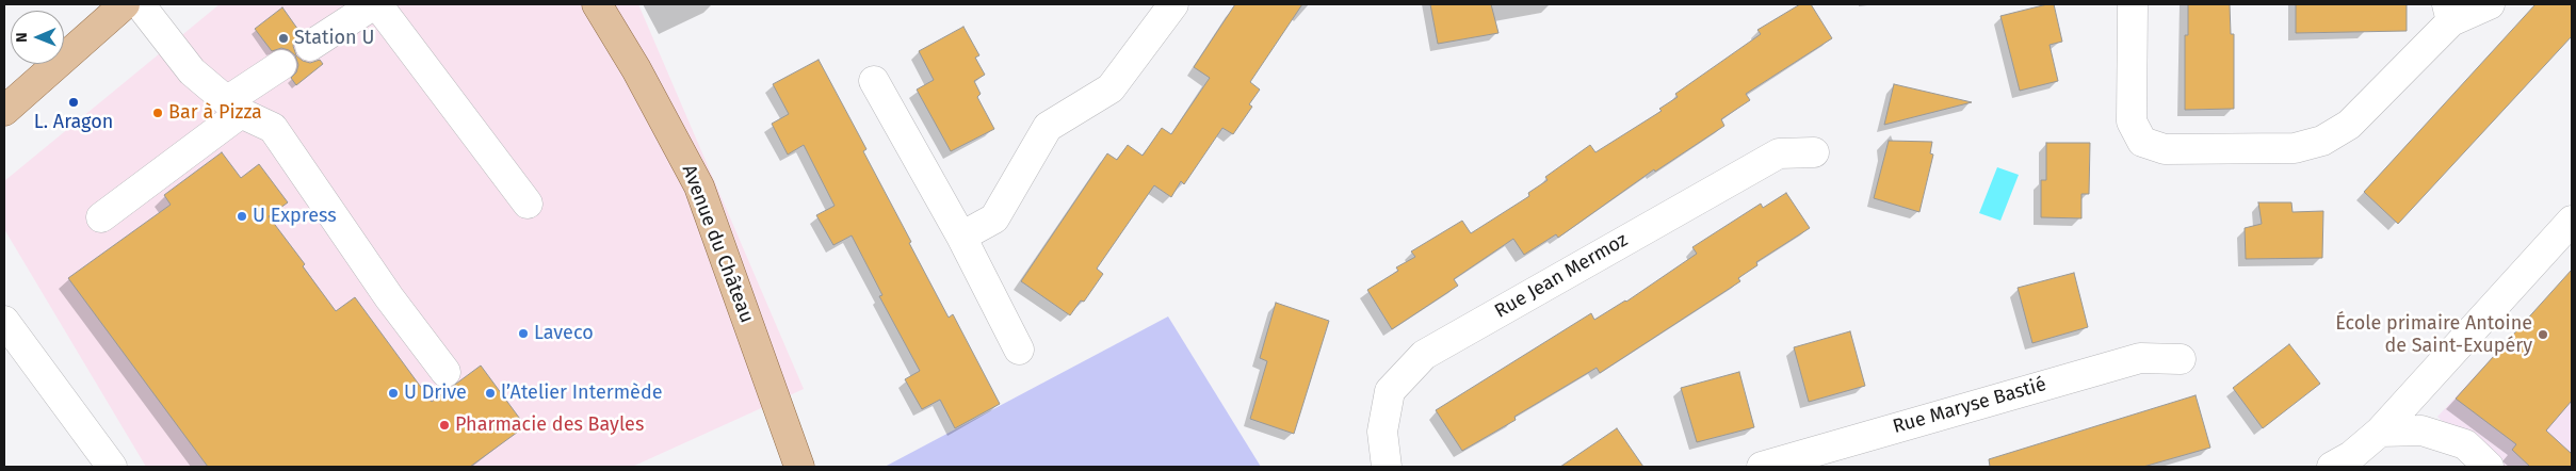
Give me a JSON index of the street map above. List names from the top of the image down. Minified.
{"streets":{"main road":["Avenue du Château"],"street":["Rue Jean Mermoz","Rue Maryse Bastié"]},"places":["Station U","L. Aragon","Bar à Pizza","U Express","Laveco","École primaire Antoine de Saint-Exupéry","U Drive","l’Atelier Intermède","Pharmacie des Bayles"],"north":"left"}
